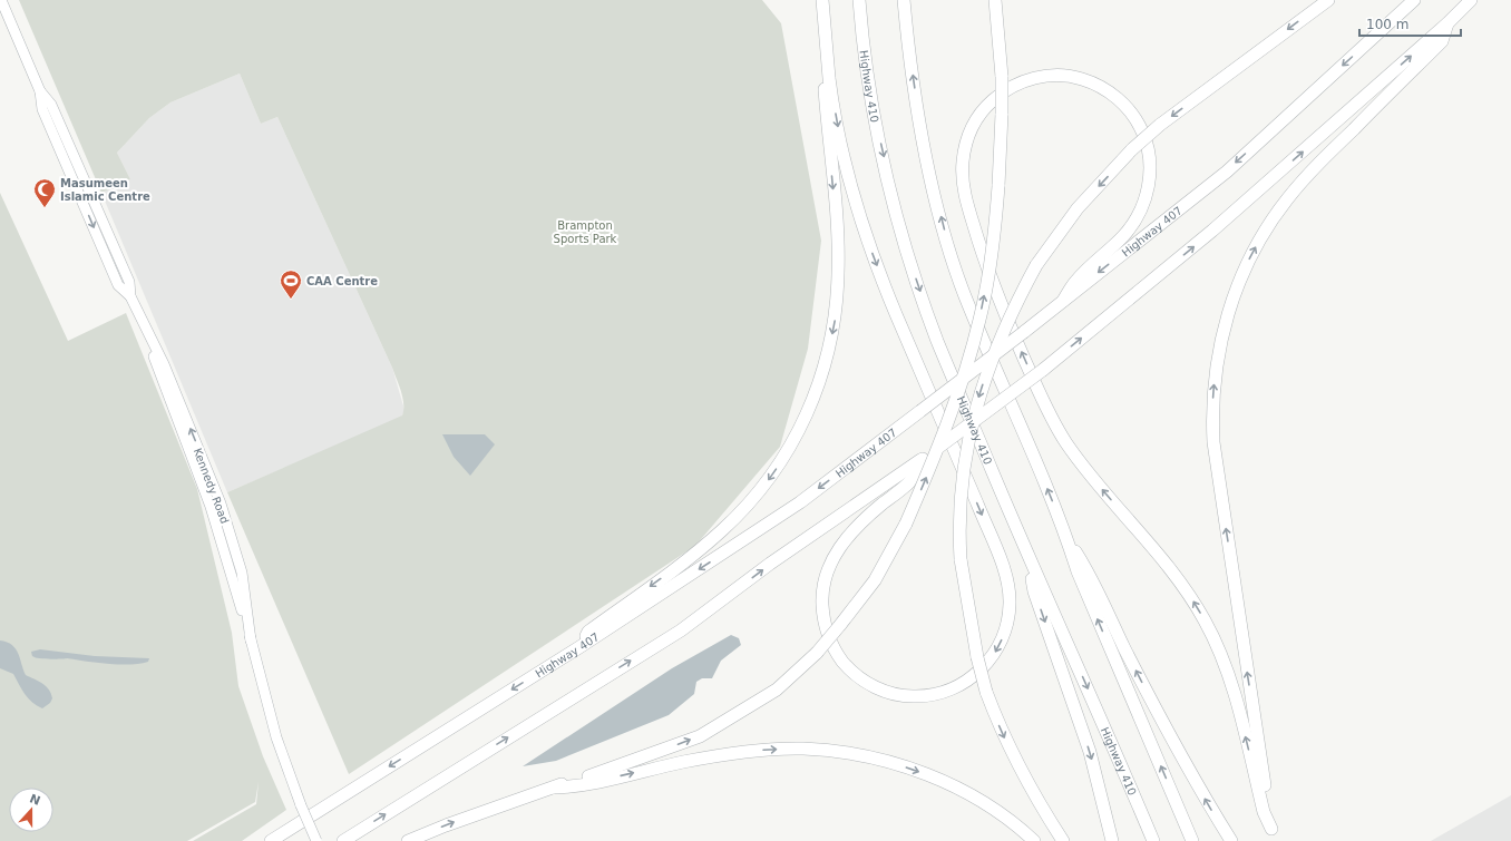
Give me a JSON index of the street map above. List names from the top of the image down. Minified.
{"streets":{"highway":["Highway 410","Highway 407"],"main road":["Kennedy Road"]},"parks":["Brampton Sports Park"],"places":{"mosque":["Masumeen Islamic Centre"],"sports":["CAA Centre"]},"scale_bar":"100 m","north":"top"}
